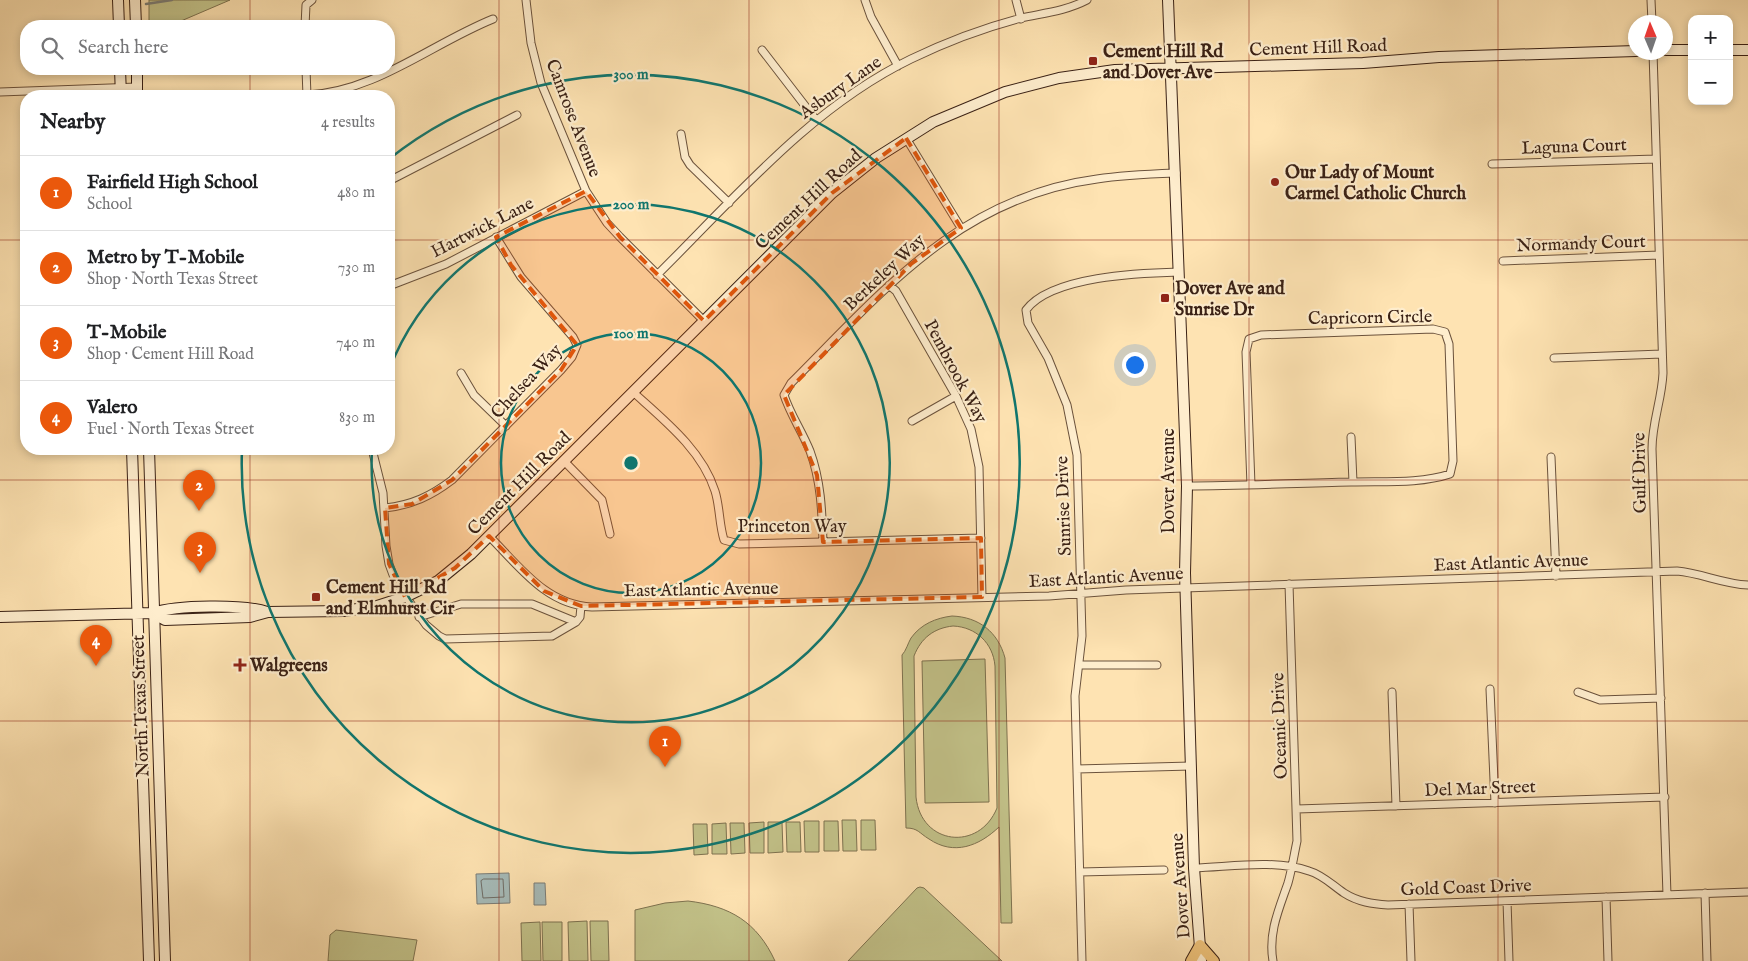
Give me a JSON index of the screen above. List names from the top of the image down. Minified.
{"streets":{"main road":["Cement Hill Road","Dover Avenue","North Texas Street"],"street":["Asbury Lane","Camrose Avenue","Laguna Court","Hartwick Lane","Normandy Court","Berkeley Way","Capricorn Circle","Pembrook Way","Chelsea Way","Gulf Drive","Sunrise Drive","Princeton Way","East Atlantic Avenue","Oceanic Drive","Del Mar Street","Gold Coast Drive"]},"crossings":[["Cement Hill Road","Camrose Avenue"],["Cement Hill Road","Dover Avenue"],["Cement Hill Road","Princeton Way"],["Cement Hill Road","East Atlantic Avenue"],["Cement Hill Road","North Texas Street"],["Asbury Lane","Camrose Avenue"],["Camrose Avenue","Hartwick Lane"],["Laguna Court","Gulf Drive"],["Hartwick Lane","Chelsea Way"],["Normandy Court","Gulf Drive"],["Berkeley Way","Pembrook Way"],["Berkeley Way","Dover Avenue"],["Berkeley Way","Princeton Way"],["Capricorn Circle","Dover Avenue"],["Pembrook Way","Princeton Way"],["Pembrook Way","East Atlantic Avenue"],["Gulf Drive","East Atlantic Avenue"],["Gulf Drive","Del Mar Street"],["Gulf Drive","Gold Coast Drive"],["Dover Avenue","Sunrise Drive"],["Dover Avenue","East Atlantic Avenue"],["Dover Avenue","Gold Coast Drive"],["Sunrise Drive","East Atlantic Avenue"],["East Atlantic Avenue","Oceanic Drive"],["Oceanic Drive","Del Mar Street"],["Oceanic Drive","Gold Coast Drive"]],"places":{"transit":["Cement Hill Rd and Dover Ave","Dover Ave and Sunrise Dr","Cement Hill Rd and Elmhurst Cir"],"other":["Our Lady of Mount Carmel Catholic Church"],"health":["Walgreens"]},"north":"top","page":{"map_buttons":["+","−"],"search":"Search here","heading":["Nearby","4 results"],"list":[{"mark":"1","name":"Fairfield High School","note":"School","value":"480 m"},{"mark":"2","name":"Metro by T-Mobile","note":"Shop · North Texas Street","value":"730 m"},{"mark":"3","name":"T-Mobile","note":"Shop · Cement Hill Road","value":"740 m"},{"mark":"4","name":"Valero","note":"Fuel · North Texas Street","value":"830 m"}],"pins":["2","3","4","1"]},"rings":["300 m","200 m","100 m"]}
